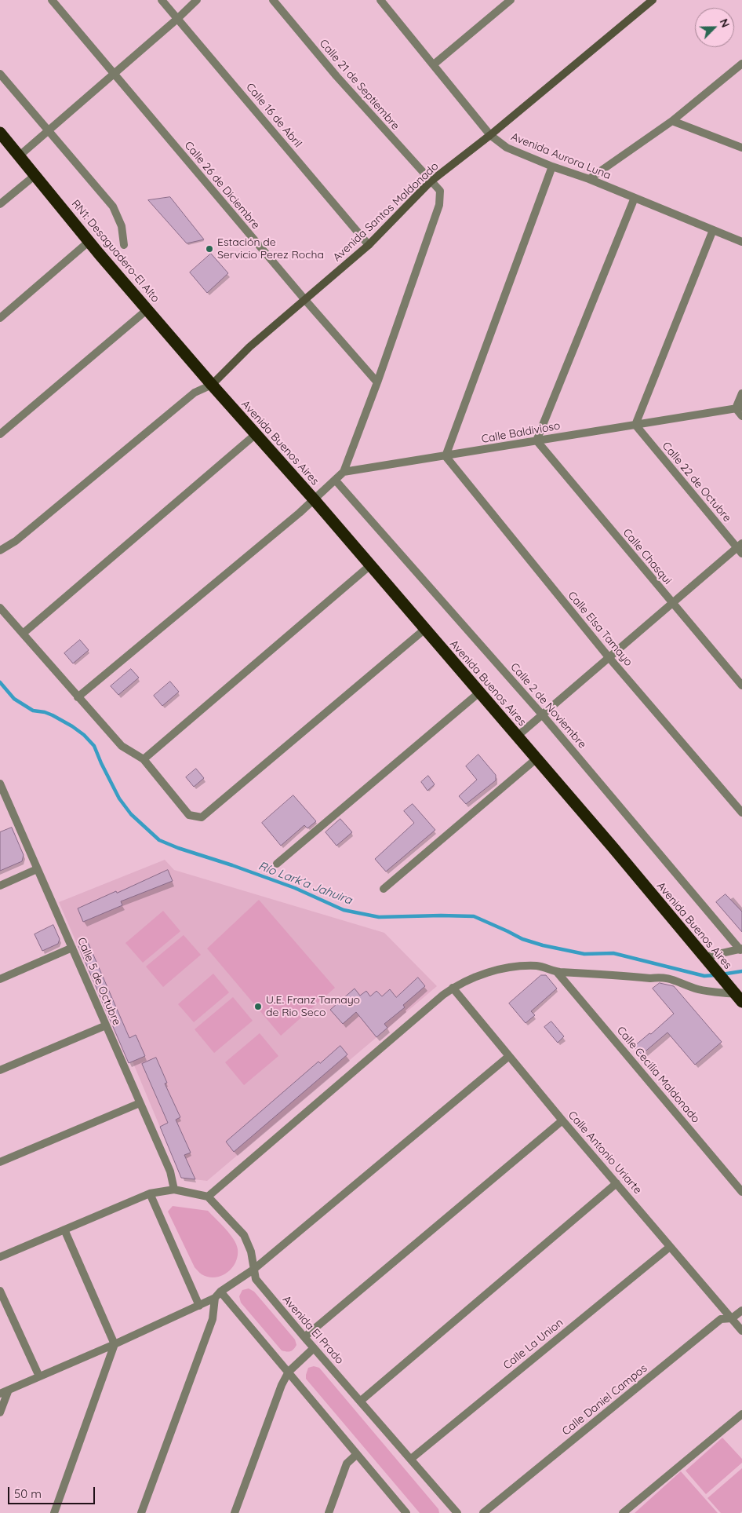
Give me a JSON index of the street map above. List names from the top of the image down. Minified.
{"streets":{"highway":["RN1: Desaguadero-El Alto","Avenida Buenos Aires"],"street":["Calle 21 de Septiembre","Calle 16 de Abril","Avenida Aurora Luna","Calle 26 de Diciembre","Avenida Santos Maldonado","Calle Baldivioso","Calle 22 de Octubre","Calle Chasqui","Calle Elsa Tamayo","Calle 2 de Noviembre","Calle 5 de Octubre","Calle Cecilia Maldonado","Calle Antonio Uriarte","Avenida El Prado","Calle La Union","Calle Daniel Campos"]},"crossings":[["Calle 21 de Septiembre","Calle 26 de Diciembre"],["Calle 21 de Septiembre","Avenida Santos Maldonado"],["Calle 21 de Septiembre","Calle Baldivioso"],["Calle 16 de Abril","Avenida Santos Maldonado"],["Avenida Aurora Luna","Avenida Santos Maldonado"],["Calle 26 de Diciembre","Avenida Santos Maldonado"],["Avenida Santos Maldonado","RN1: Desaguadero-El Alto"],["Avenida Santos Maldonado","Avenida Buenos Aires"],["RN1: Desaguadero-El Alto","Avenida Buenos Aires"],["Calle Baldivioso","Calle 22 de Octubre"],["Calle Baldivioso","Calle Chasqui"],["Calle Baldivioso","Calle Elsa Tamayo"],["Calle Antonio Uriarte","Calle La Union"],["Calle Antonio Uriarte","Calle Daniel Campos"],["Avenida El Prado","Calle La Union"]],"water":["Río Lark’a Jahuira"],"places":["Estación de Servicio Perez Rocha","U.E. Franz Tamayo de Rio Seco"],"scale_bar":"50 m","north":"top right"}
